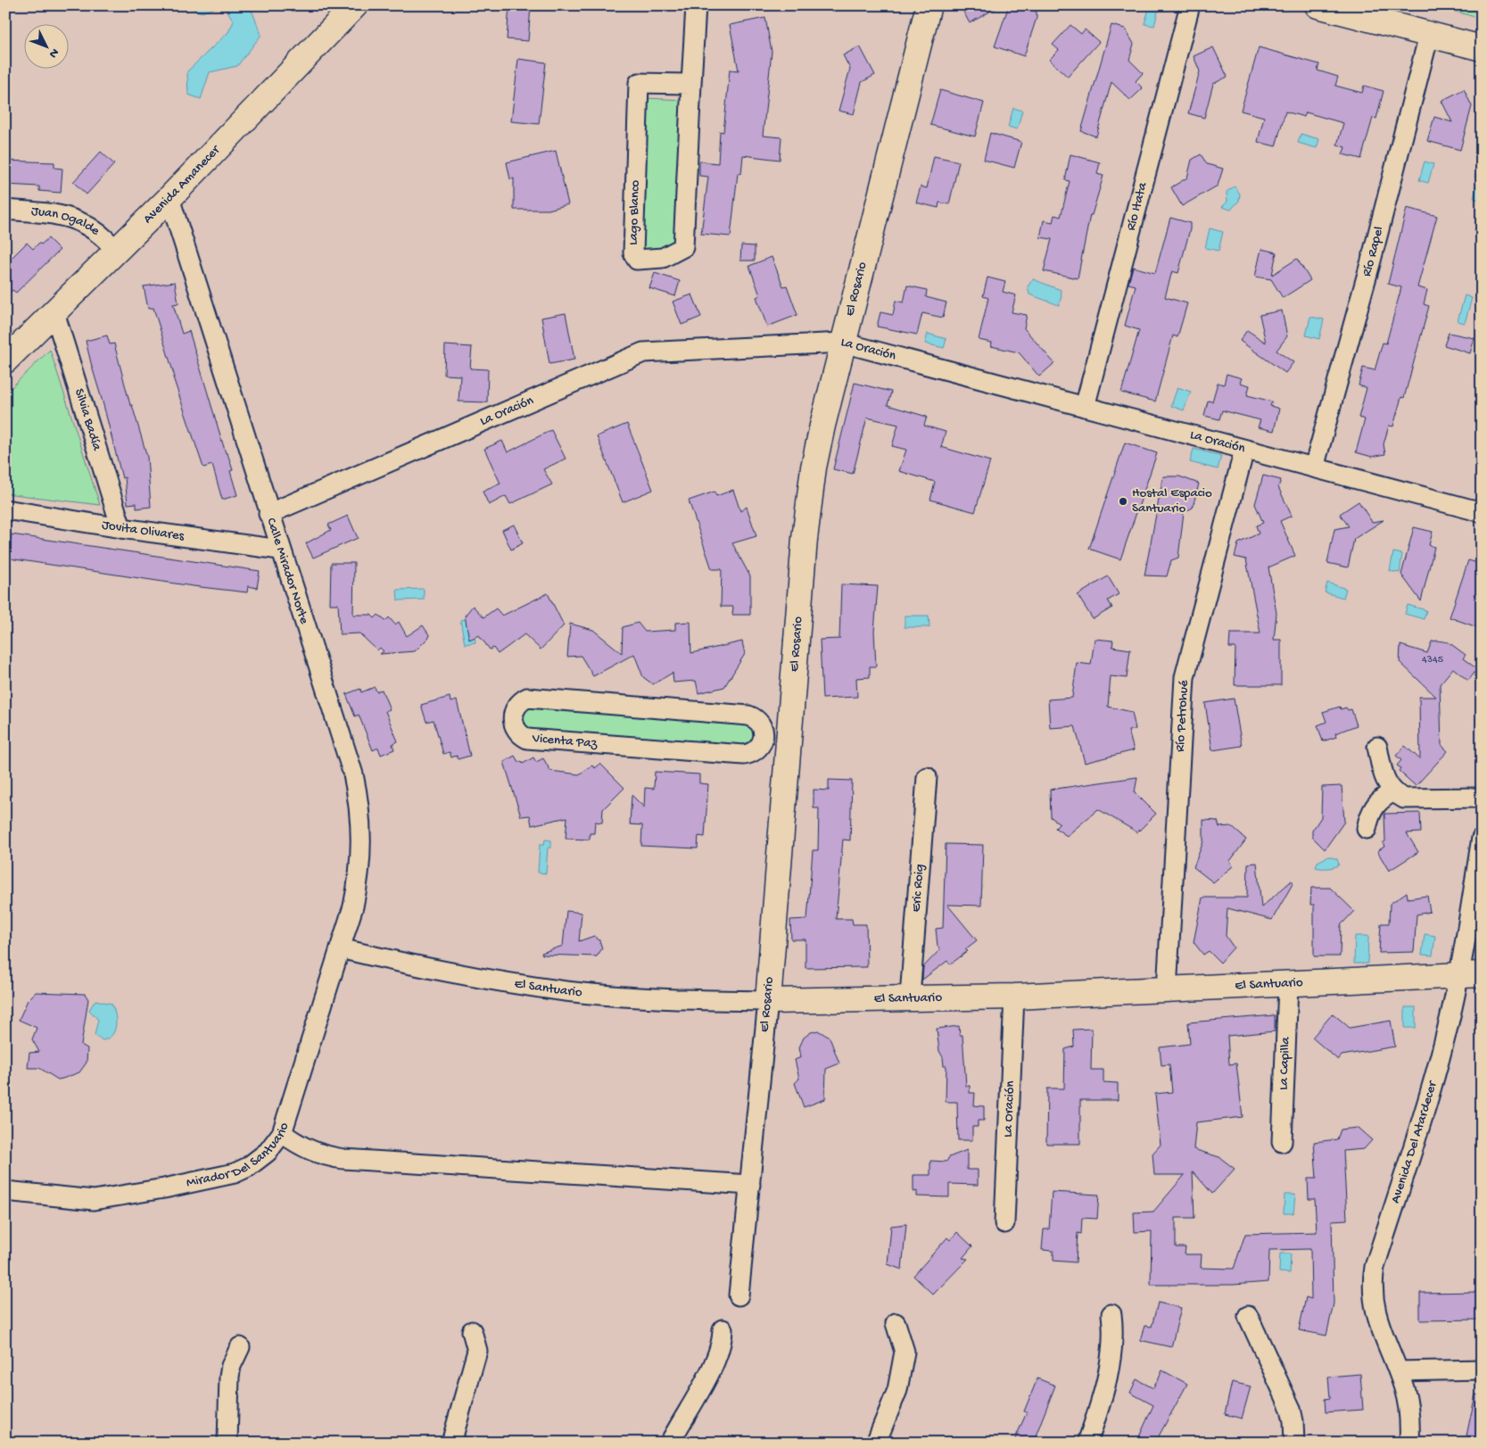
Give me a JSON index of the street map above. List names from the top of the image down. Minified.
{"streets":{"street":["Avenida Amanecer","Río Itata","Lago Blanco","Juan Ogalde","Río Rapel","El Rosario","La Oración","Silvia Badía","Jovita Olivares","Calle Mirador Norte","Río Petrohué","Vicenta Paz","Eric Roig","El Santuario","La Capilla","Avenida Del Atardecer","Mirador Del Santuario"]},"crossings":[["Avenida Amanecer","Juan Ogalde"],["Avenida Amanecer","Silvia Badía"],["Avenida Amanecer","Calle Mirador Norte"],["Río Itata","La Oración"],["Río Rapel","La Oración"],["El Rosario","La Oración"],["El Rosario","El Santuario"],["La Oración","Calle Mirador Norte"],["La Oración","Río Petrohué"],["La Oración","El Santuario"],["Silvia Badía","Jovita Olivares"],["Jovita Olivares","Calle Mirador Norte"],["Calle Mirador Norte","El Santuario"],["Calle Mirador Norte","Mirador Del Santuario"],["Río Petrohué","El Santuario"],["Eric Roig","El Santuario"],["El Santuario","La Capilla"],["El Santuario","Avenida Del Atardecer"],["El Santuario","Mirador Del Santuario"]],"places":["Hostal Espacio Santuario"],"house_numbers":["4345"],"north":"bottom right"}
